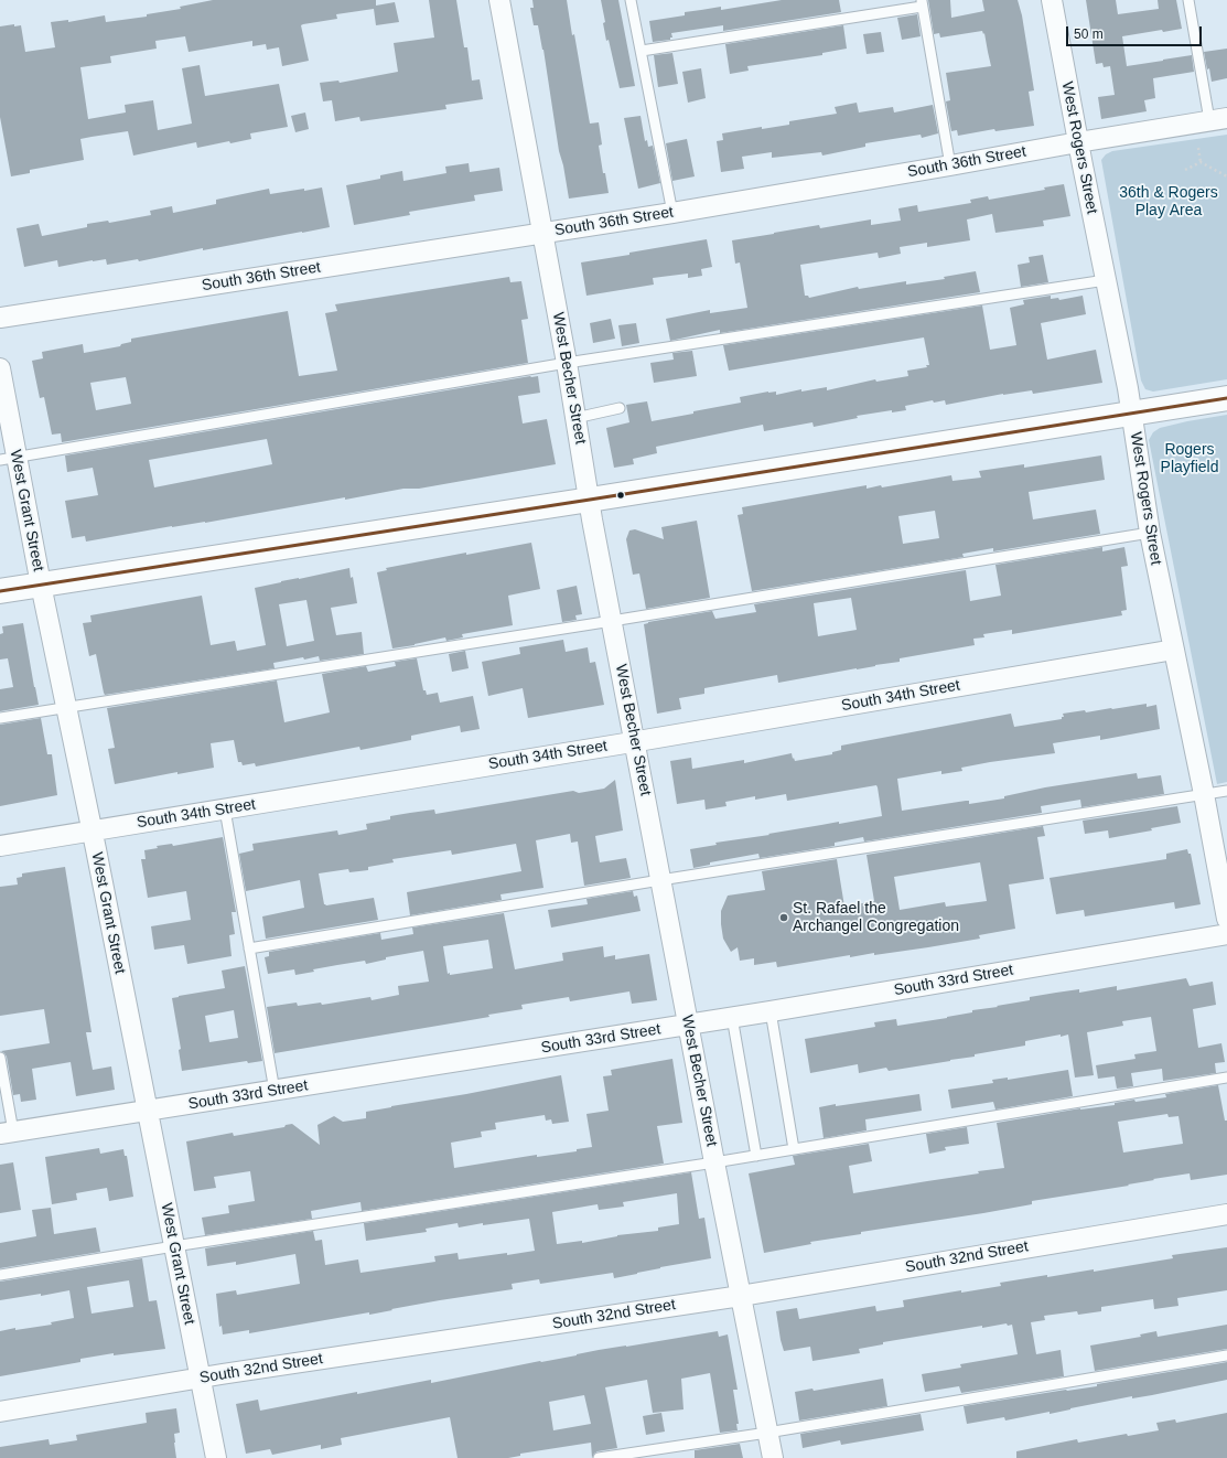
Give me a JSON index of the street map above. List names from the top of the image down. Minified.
{"streets":{"street":["West Rogers Street","South 36th Street","West Becher Street","West Grant Street","South 34th Street","South 33rd Street","South 32nd Street"]},"crossings":[["West Rogers Street","South 36th Street"],["West Rogers Street","South 34th Street"],["South 36th Street","West Becher Street"],["West Becher Street","South 34th Street"],["West Becher Street","South 33rd Street"],["West Becher Street","South 32nd Street"],["West Grant Street","South 34th Street"],["West Grant Street","South 33rd Street"],["West Grant Street","South 32nd Street"]],"parks":["36th & Rogers Play Area","Rogers Playfield"],"places":["St. Rafael the Archangel Congregation"],"scale_bar":"50 m"}
